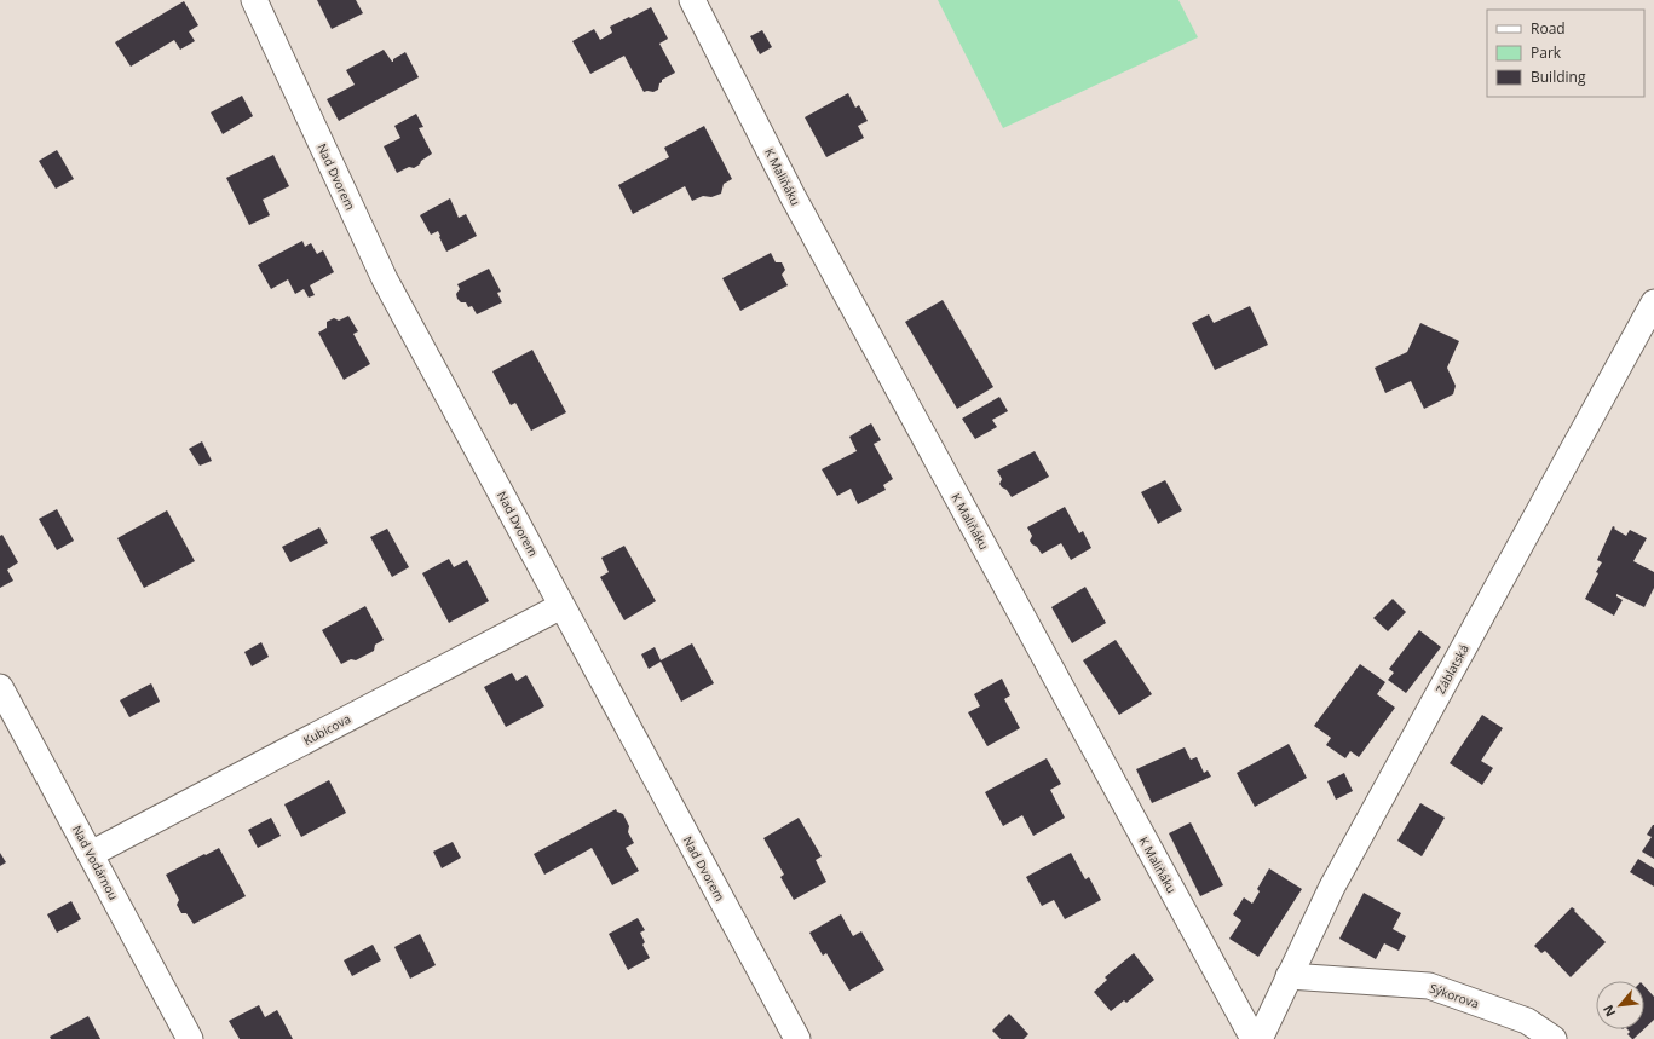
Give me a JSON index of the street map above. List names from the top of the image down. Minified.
{"streets":{"street":["Nad Dvorem","K Maliňáku","Záblatská","Kubicova","Nad Vodárnou","Sýkorova"]},"crossings":[["Nad Dvorem","Kubicova"],["Záblatská","Sýkorova"],["Kubicova","Nad Vodárnou"]],"legend":["Road","Park","Building"],"north":"bottom left"}
